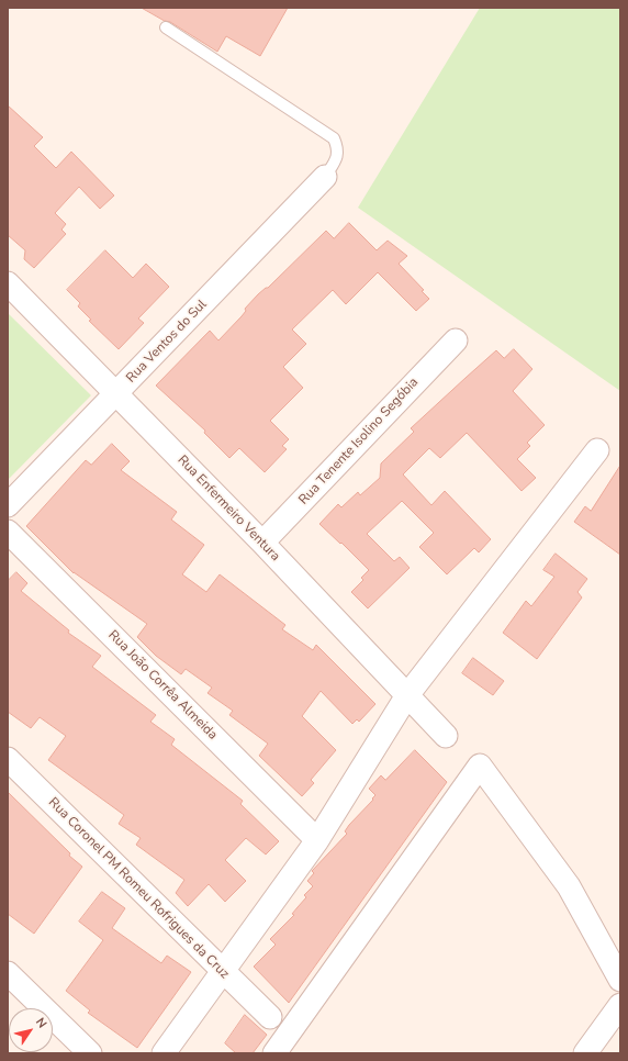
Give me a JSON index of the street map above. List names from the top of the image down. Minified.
{"streets":{"street":["Rua Ventos do Sul","Rua Tenente Isolino Segóbia","Rua Enfermeiro Ventura","Rua João Corrêa Almeida","Rua Coronel PM Romeu Rofrigues da Cruz"]},"crossings":[["Rua Ventos do Sul","Rua Enfermeiro Ventura"],["Rua Tenente Isolino Segóbia","Rua Enfermeiro Ventura"]],"north":"top right"}
